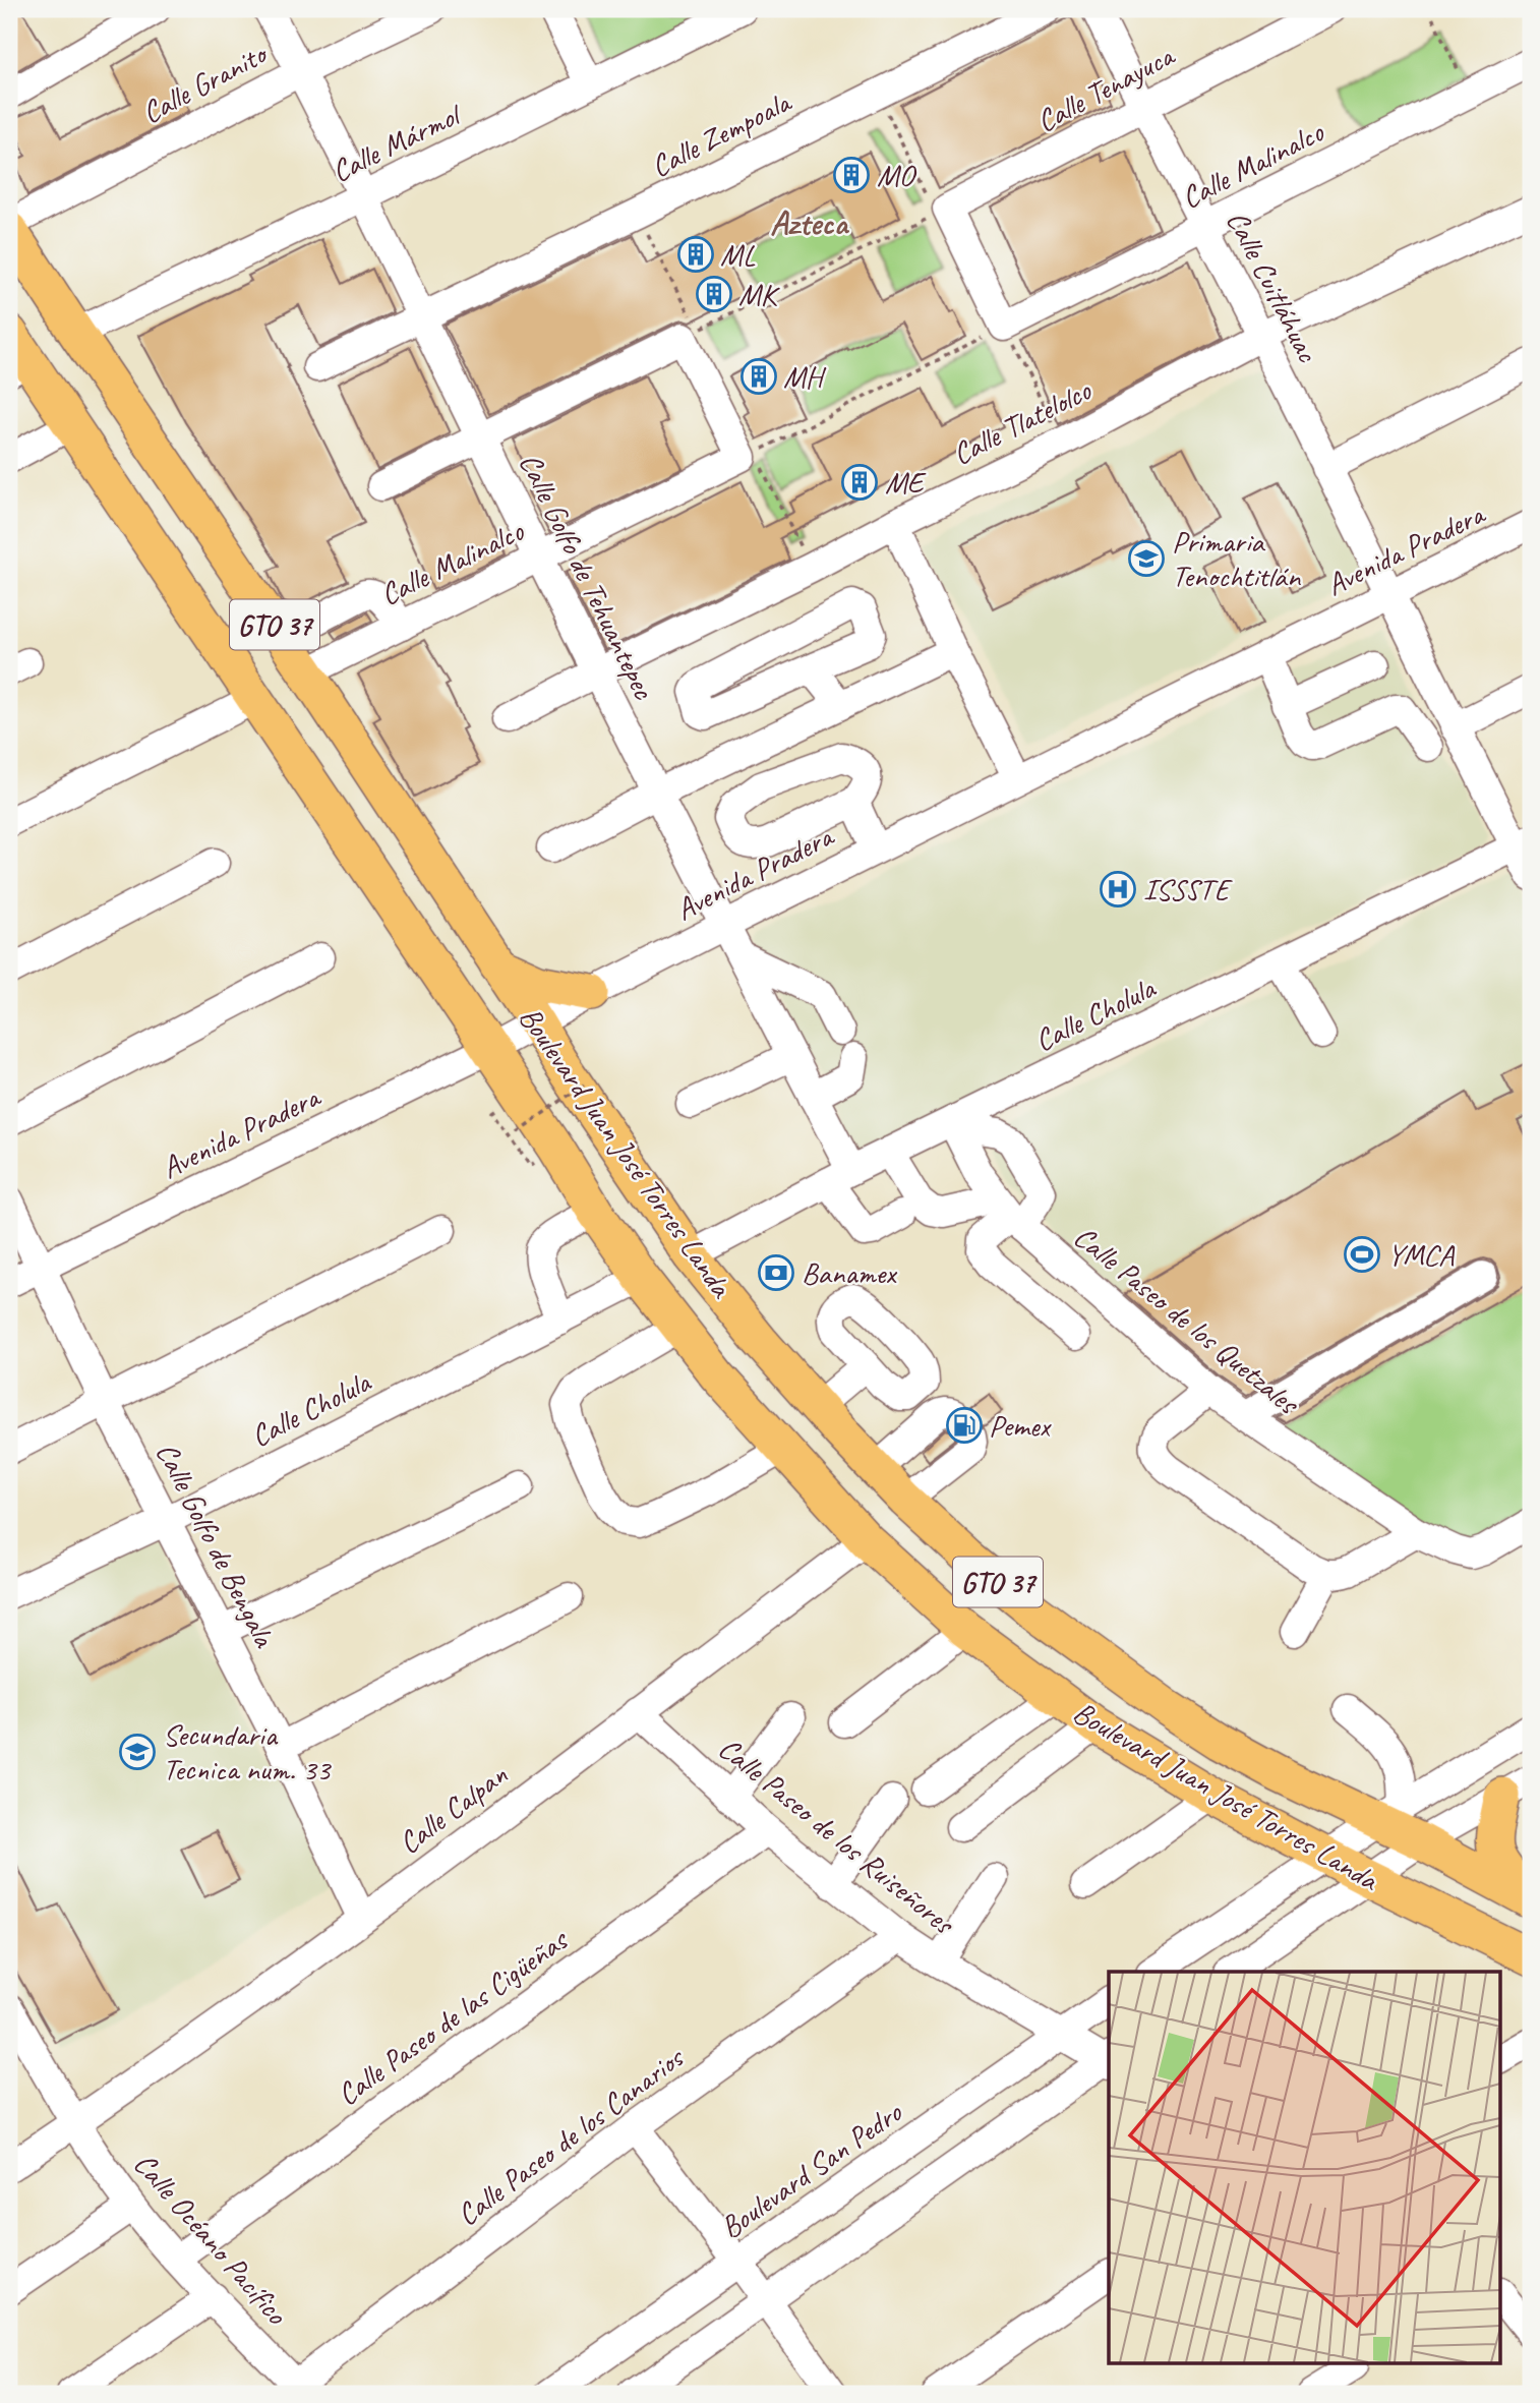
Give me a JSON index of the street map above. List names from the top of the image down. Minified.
{"streets":{"main road":["GTO 37","Boulevard Juan José Torres Landa"],"street":["Calle Granito","Calle Tenayuca","Calle Zempoala","Calle Mármol","Calle Malinalco","Calle Cuitláhuac","Calle Tlatelolco","Avenida Pradera","Calle Golfo de Tehuantepec","Calle Cholula","Calle Paseo de los Quetzales","Calle Golfo de Bengala","Calle Calpan","Calle Paseo de los Ruiseñores","Calle Paseo de las Cigüeñas","Calle Paseo de los Canarios","Boulevard San Pedro","Calle Océano Pacífico"]},"crossings":[["Calle Granito","Calle Golfo de Tehuantepec"],["Calle Tenayuca","Calle Cuitláhuac"],["Calle Zempoala","Calle Golfo de Tehuantepec"],["Calle Mármol","Calle Golfo de Tehuantepec"],["Calle Mármol","Boulevard Juan José Torres Landa"],["Calle Malinalco","Calle Cuitláhuac"],["Calle Malinalco","Calle Golfo de Tehuantepec"],["Calle Malinalco","Boulevard Juan José Torres Landa"],["Calle Cuitláhuac","Calle Tlatelolco"],["Calle Cuitláhuac","Avenida Pradera"],["Calle Cuitláhuac","Calle Cholula"],["Calle Tlatelolco","Calle Golfo de Tehuantepec"],["Avenida Pradera","Calle Golfo de Tehuantepec"],["Avenida Pradera","Boulevard Juan José Torres Landa"],["Avenida Pradera","Calle Golfo de Bengala"],["Calle Golfo de Tehuantepec","Calle Cholula"],["Calle Cholula","Boulevard Juan José Torres Landa"],["Calle Cholula","Calle Paseo de los Quetzales"],["Calle Cholula","Calle Golfo de Bengala"],["Boulevard Juan José Torres Landa","Calle Calpan"],["Calle Golfo de Bengala","Calle Calpan"],["Calle Calpan","Calle Paseo de los Ruiseñores"],["Calle Calpan","Calle Océano Pacífico"],["Calle Paseo de los Ruiseñores","Calle Paseo de las Cigüeñas"],["Calle Paseo de los Ruiseñores","Calle Paseo de los Canarios"],["Calle Paseo de los Ruiseñores","Boulevard San Pedro"],["Calle Paseo de las Cigüeñas","Calle Océano Pacífico"],["Calle Paseo de los Canarios","Calle Océano Pacífico"]],"districts":["Azteca"],"places":{"building":["MO","ML","MK","MH","ME"],"school or university":["Primaria Tenochtitlán","Secundaria Tecnica num. 33"],"hospital":["ISSSTE"],"sports":["YMCA"],"bank":["Banamex"],"fuel station":["Pemex"]}}
